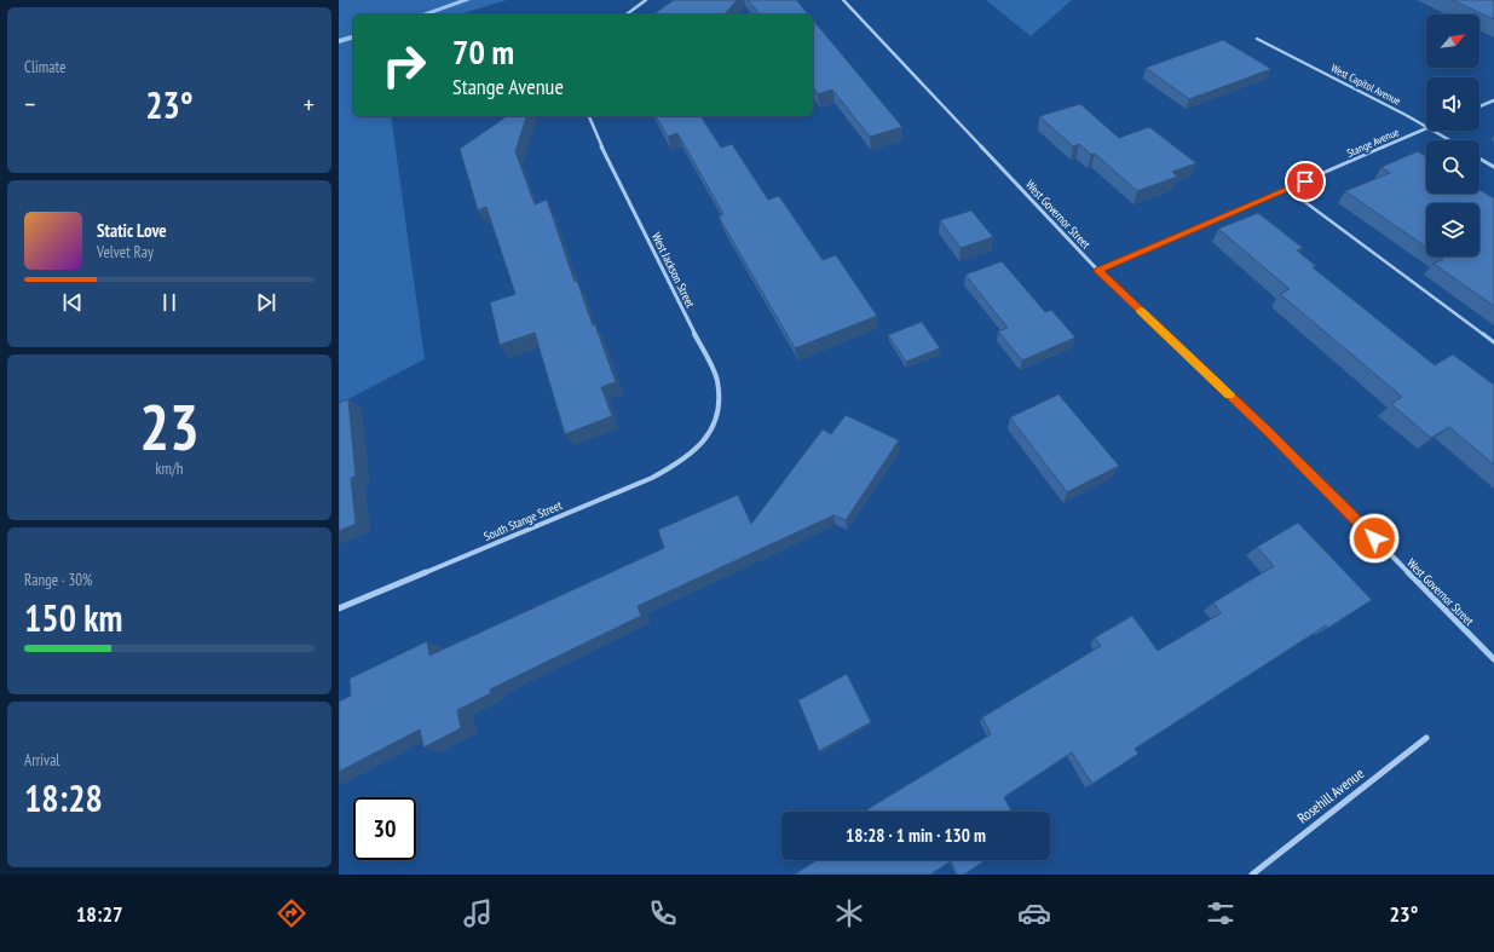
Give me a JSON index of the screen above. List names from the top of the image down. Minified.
{"streets":{"street":["West Capitol Avenue","Stange Avenue","West Governor Street","West Jackson Street","South Stange Street","Rosehill Avenue"]},"crossings":[["Stange Avenue","West Governor Street"],["West Jackson Street","South Stange Street"]],"north":"top right","page":{"tile":["Climate",["23","km/h"],["Range · 30%","150 km"],["Arrival","18:28"]],"turn":["70 m","Stange Avenue"],"heat":["−","23°","+"],"song":["Static Love","Velvet Ray"],"limit":"30","trip":"18:28 · 1 min · 130 m","tabs":["18:27","23°"]}}
